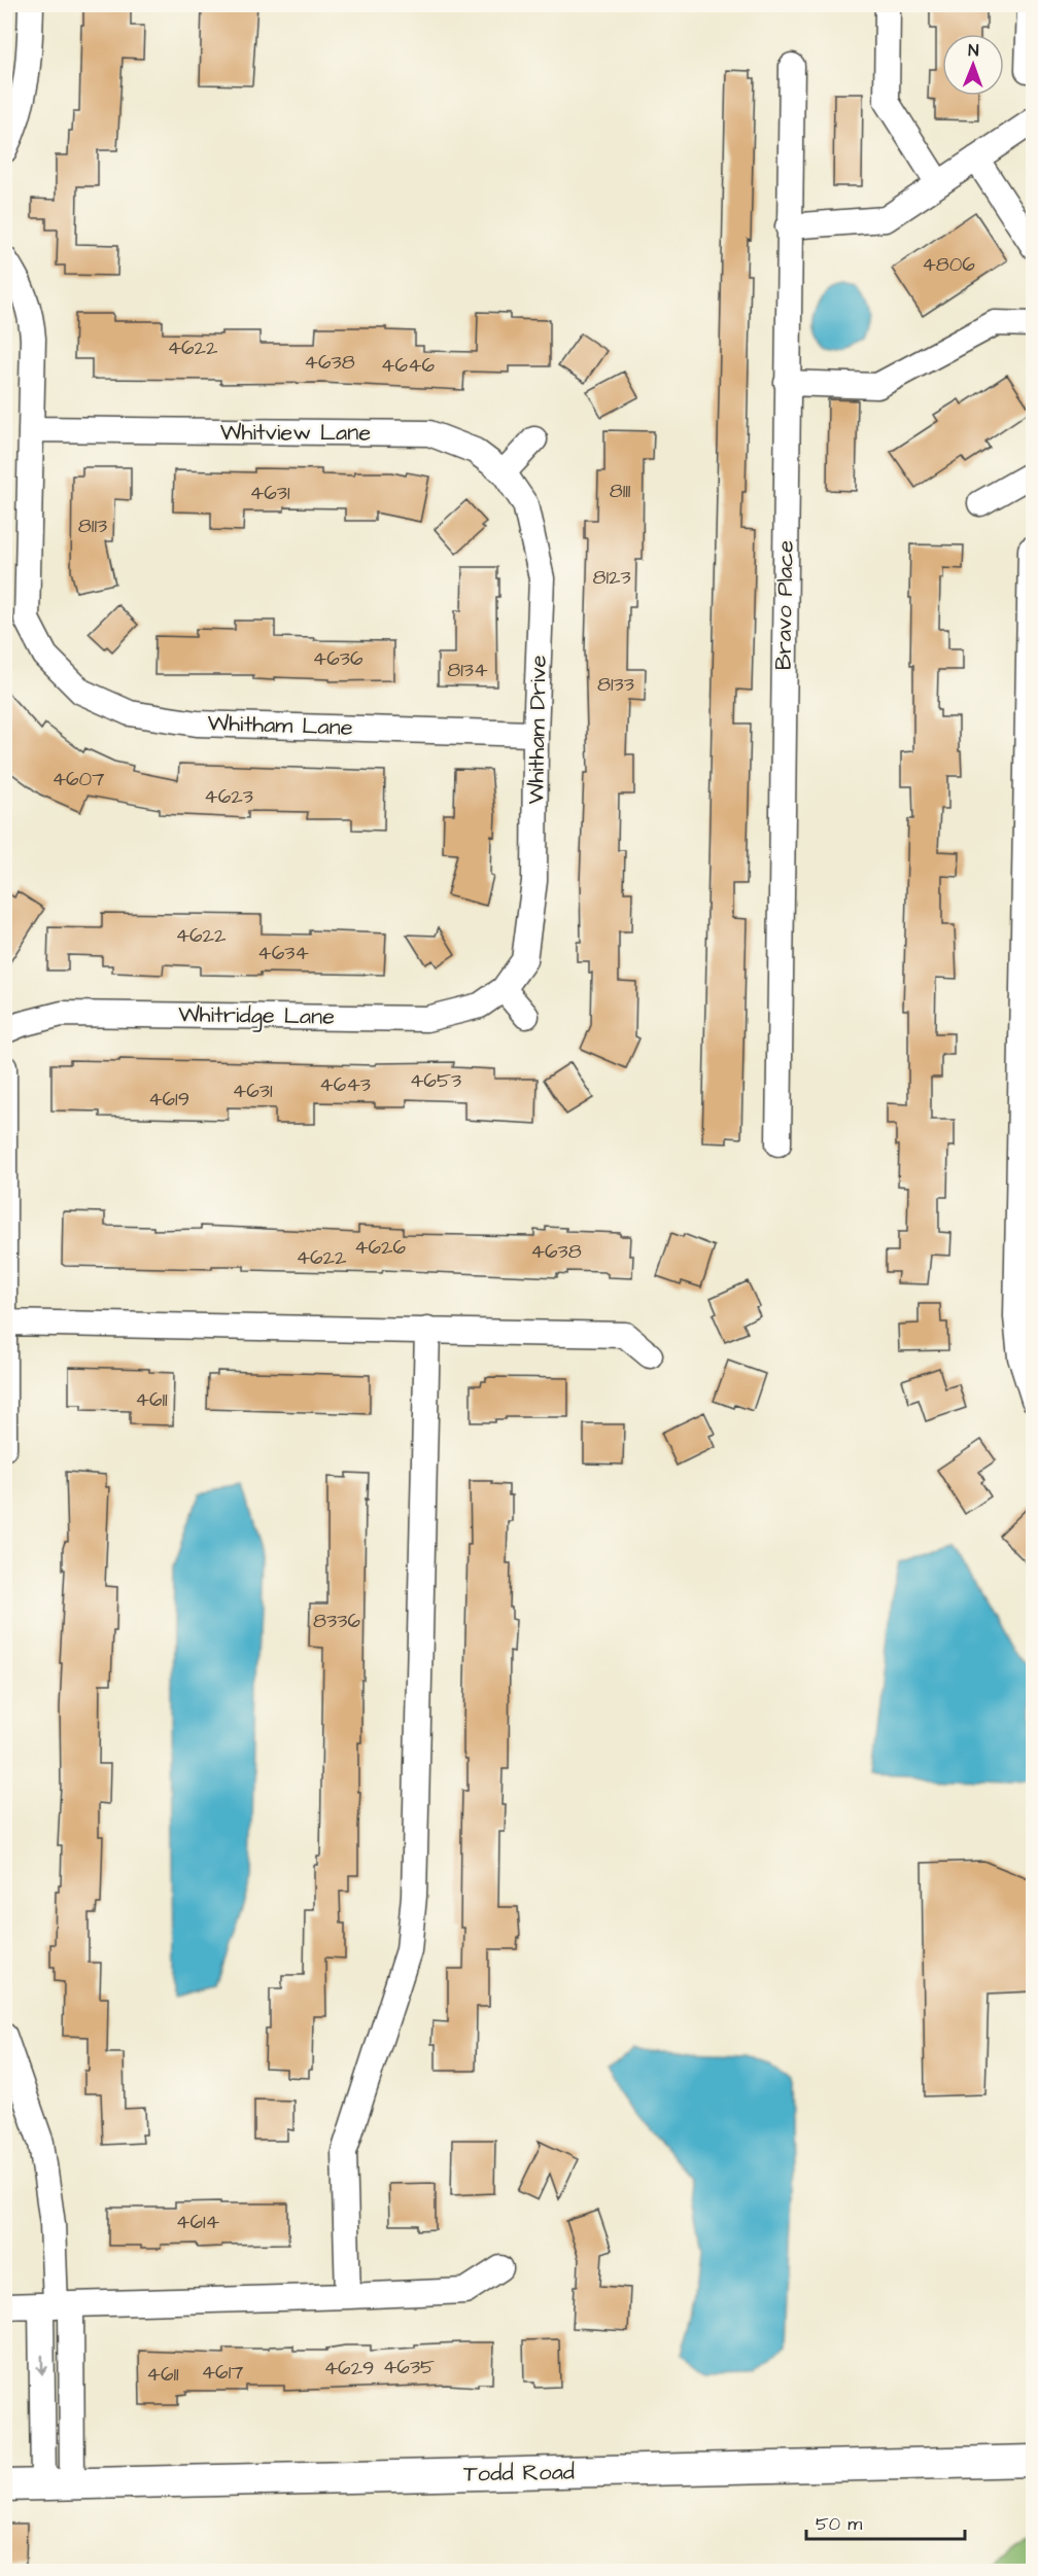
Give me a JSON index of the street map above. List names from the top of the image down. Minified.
{"streets":{"street":["Whitview Lane","Bravo Place","Whitham Lane","Whitham Drive","Whitridge Lane","Todd Road"]},"crossings":[["Whitview Lane","Whitham Lane"],["Whitview Lane","Whitham Drive"],["Whitham Lane","Whitham Drive"],["Whitham Drive","Whitridge Lane"]],"house_numbers":["4806","4622","4638","4646","8111","4631","8113","8123","4636","8134","8133","4607","4623","4622","4634","4653","4643","4631","4619","4626","4638","4622","4611","8336","4614","4635","4629","4617","4611"],"scale_bar":"50 m","north":"top"}
